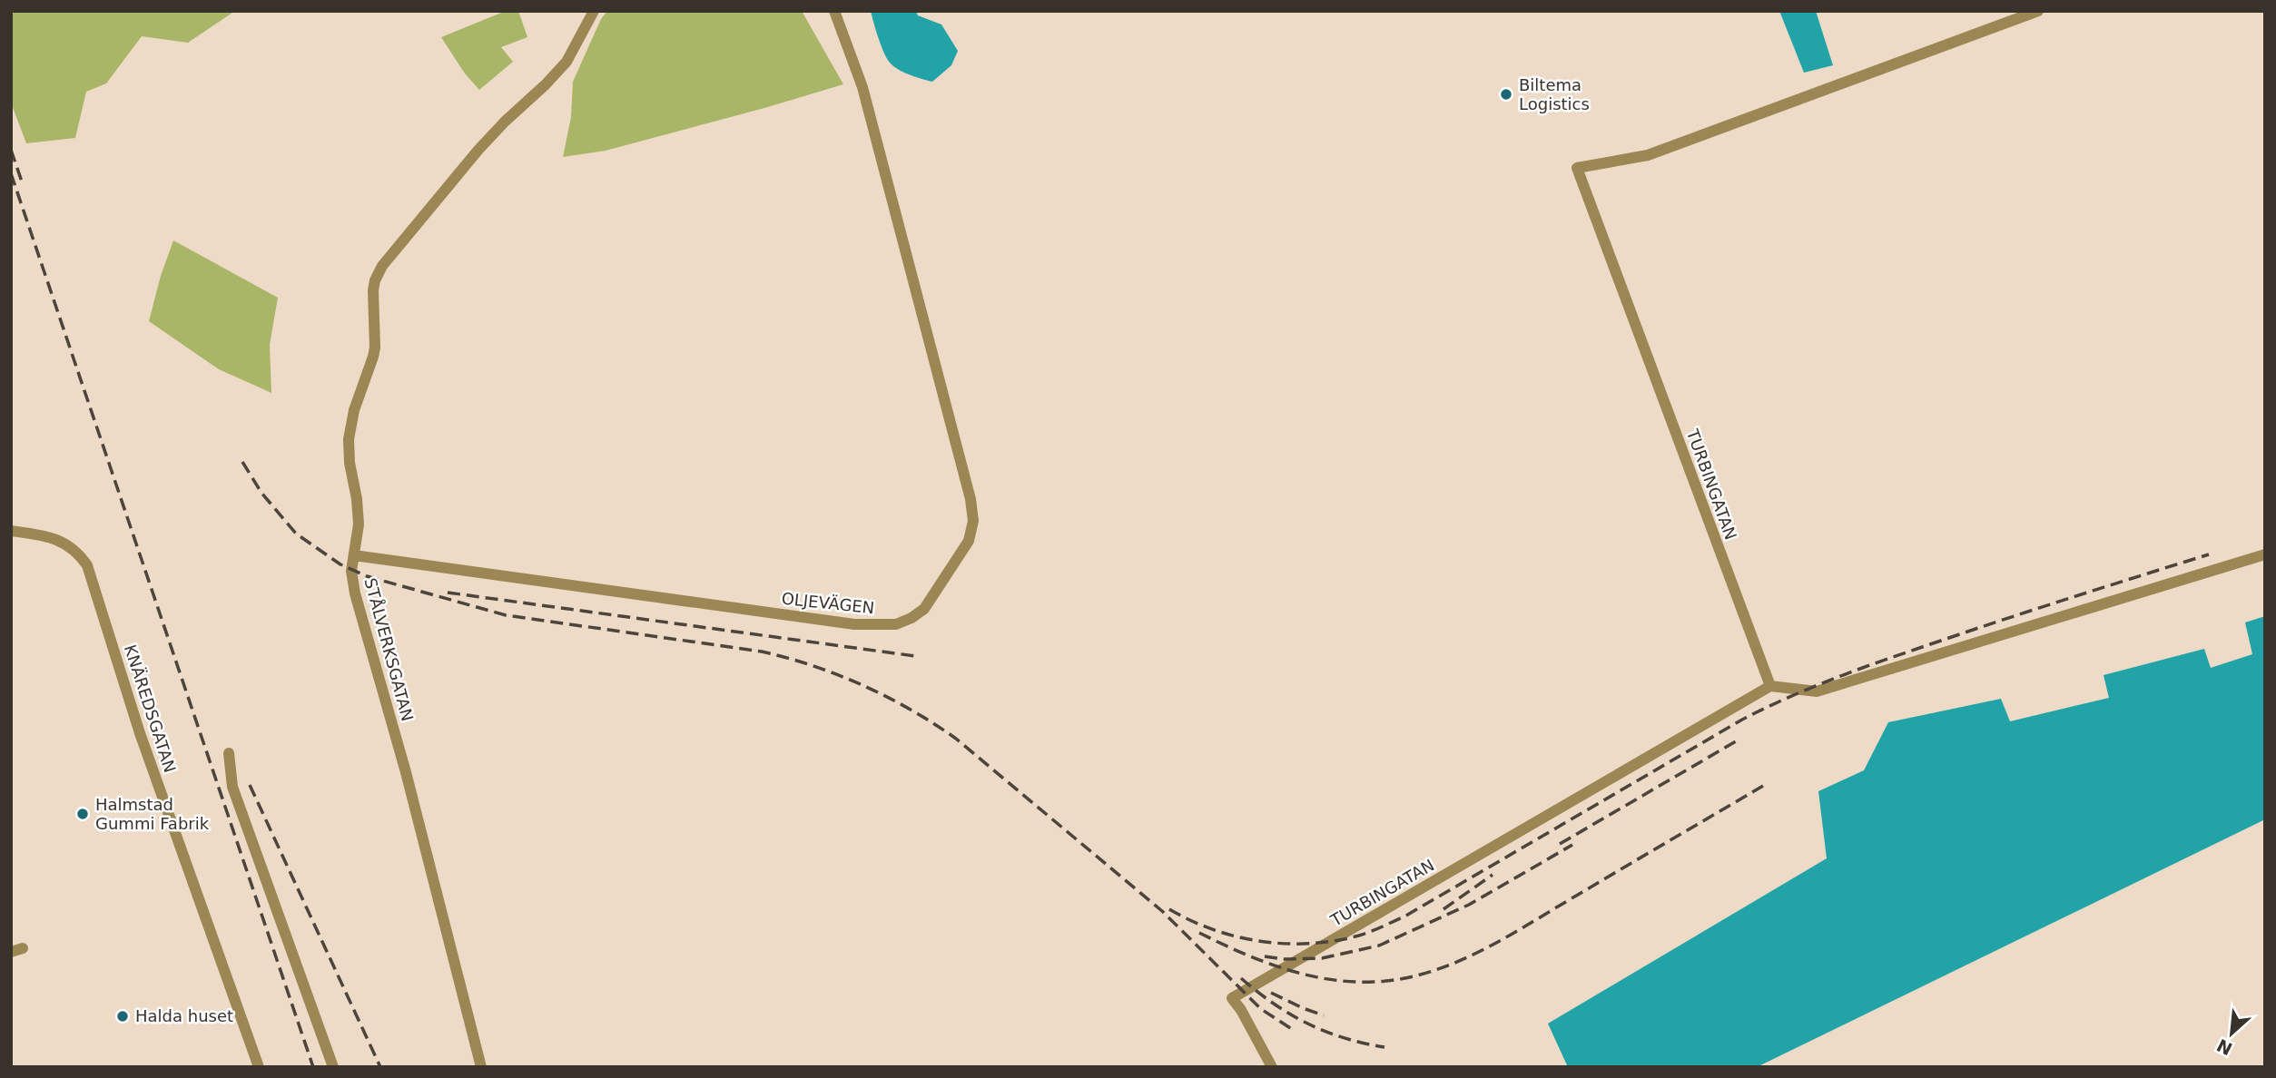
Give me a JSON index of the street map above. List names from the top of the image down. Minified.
{"streets":{"street":["TURBINGATAN","OLJEVÄGEN","STÅLVERKSGATAN","KNÄREDSGATAN"]},"crossings":[["OLJEVÄGEN","STÅLVERKSGATAN"]],"places":["Biltema Logistics","Halmstad Gummi Fabrik","Halda huset"],"north":"bottom left"}
